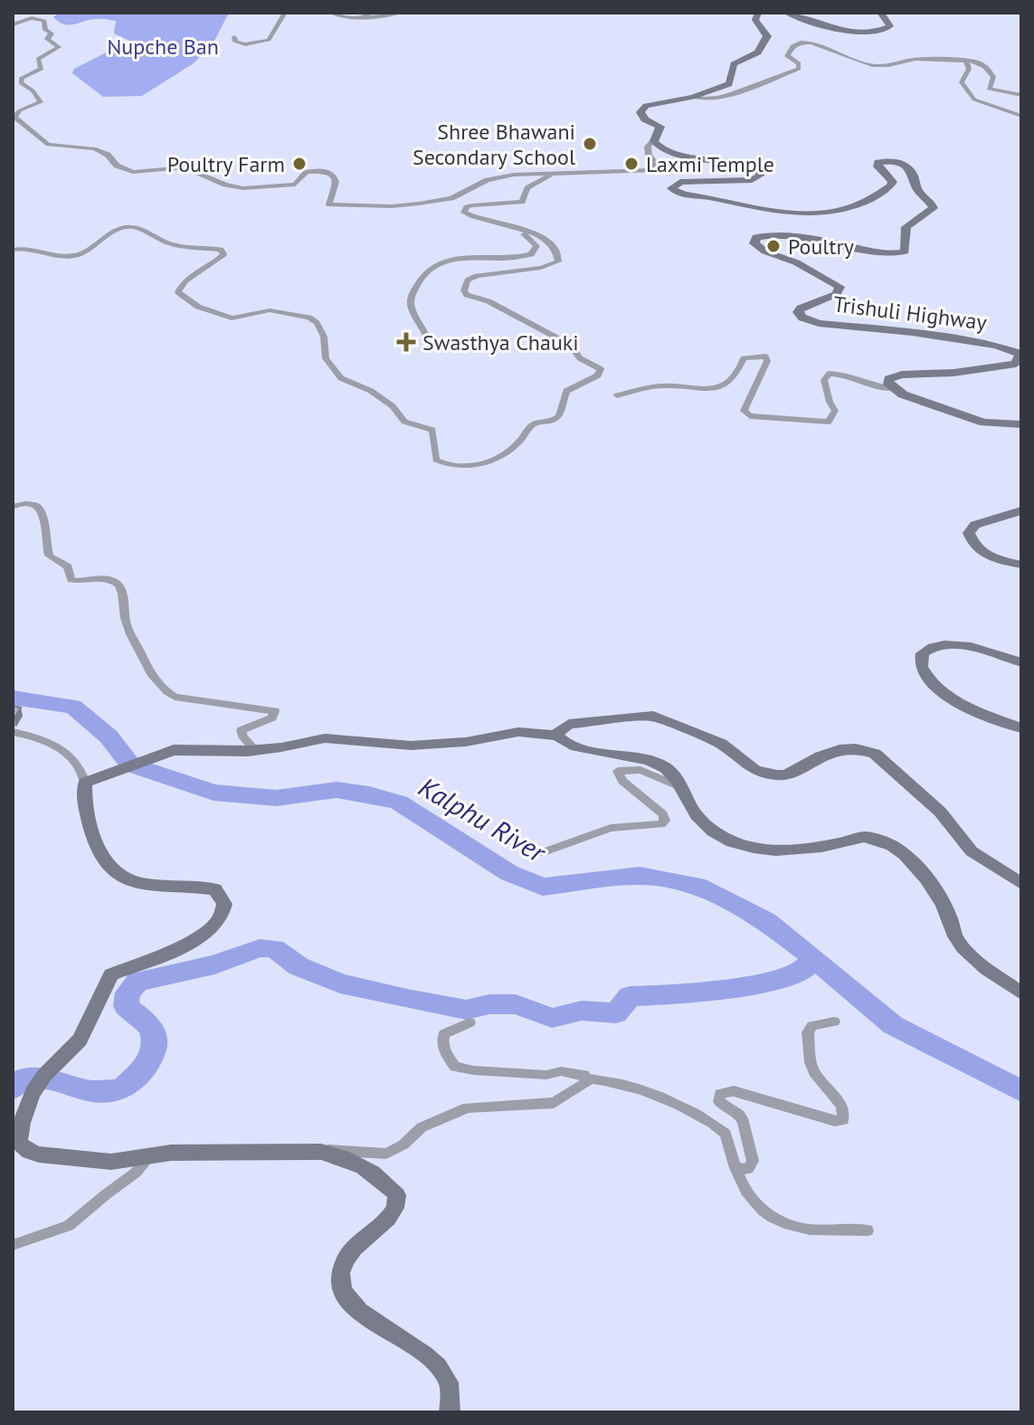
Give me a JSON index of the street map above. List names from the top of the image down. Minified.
{"streets":{"street":["Trishuli Highway"]},"water":["Kalphu River"],"parks":["Nupche Ban"],"places":{"other":["Shree Bhawani Secondary School","Poultry Farm","Laxmi Temple","Poultry"],"health":["Swasthya Chauki"]}}
